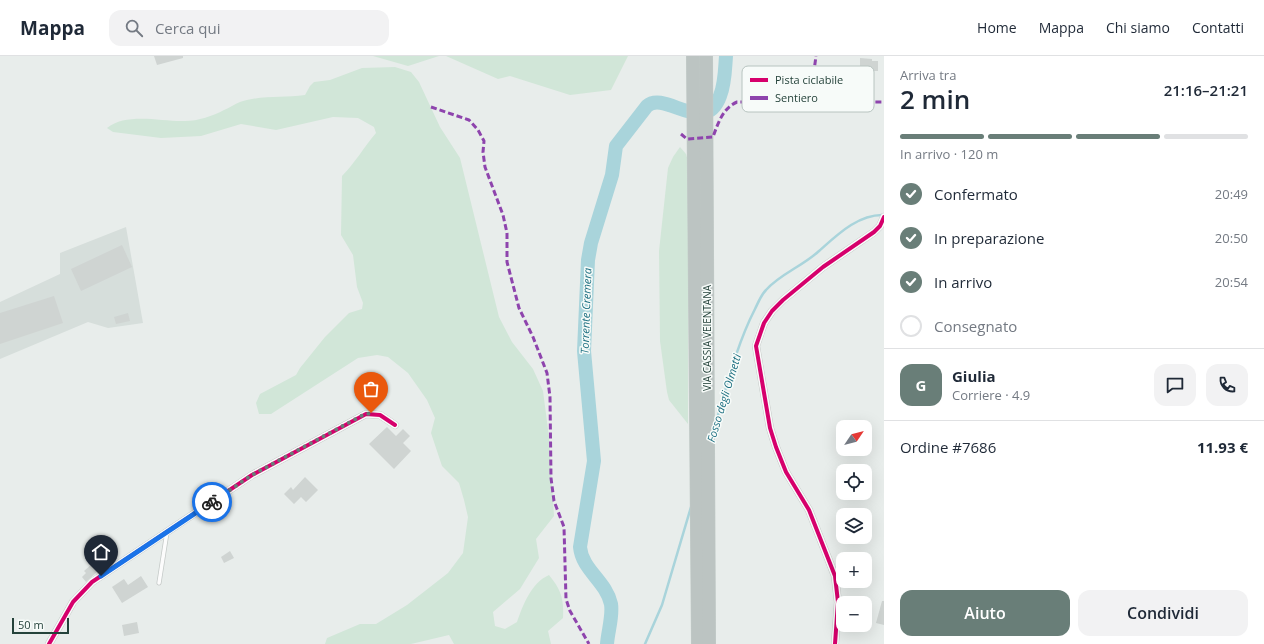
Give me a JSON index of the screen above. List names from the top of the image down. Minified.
{"streets":{"highway":["VIA CASSIA VEIENTANA"]},"water":["Torrente Cremera","Fosso degli Olmetti"],"legend":["Pista ciclabile","Sentiero"],"scale_bar":"50 m","north":"top right","page":{"header":"Mappa","search":"Cerca qui","nav":["Home","Mappa","Chi siamo","Contatti"],"heading":["2 min","Arriva tra","21:16–21:21"],"panel":["Giulia","Corriere · 4.9","Ordine #7686","11.93 €"],"bar":"In arrivo · 120 m","list":[["Confermato","20:49"],["In preparazione","20:50"],["In arrivo","20:54"],"Consegnato"],"round":"G","map_buttons":["+","−"],"buttons":["Aiuto","Condividi"],"scale":"50 m"}}
